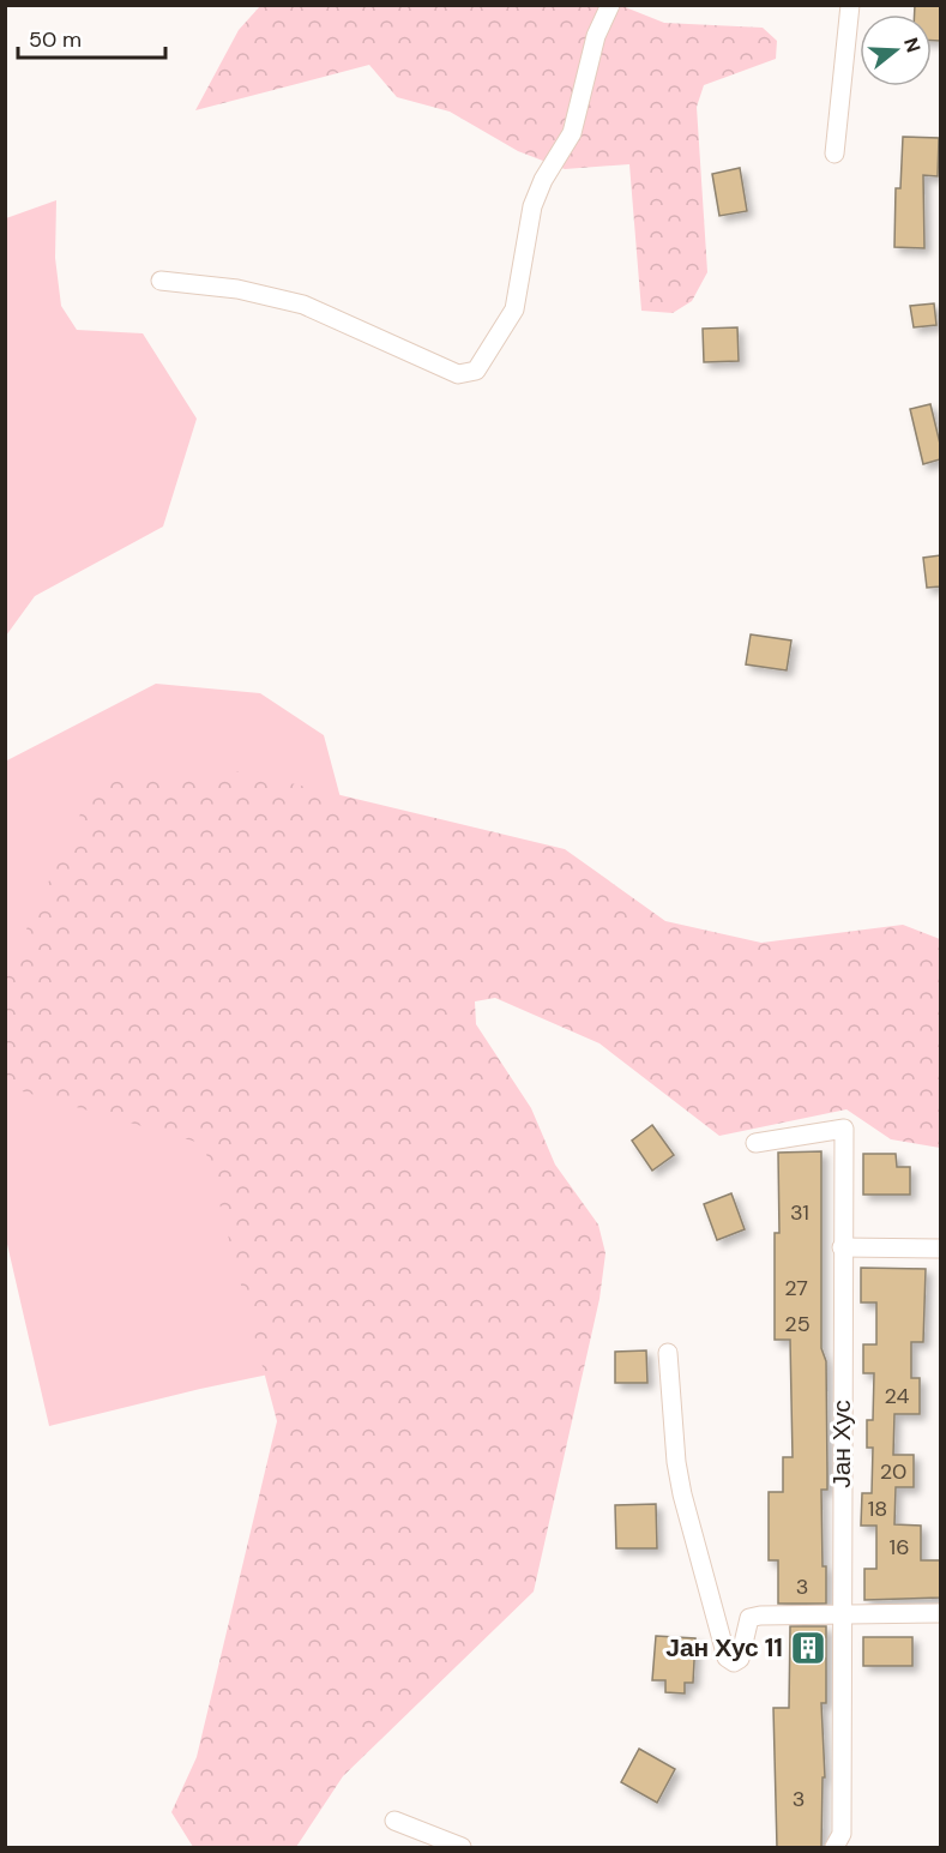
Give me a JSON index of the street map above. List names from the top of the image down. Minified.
{"streets":{"street":["Јан Хус"]},"places":{"building":["Јан Хус 11"]},"house_numbers":["31","27","25","24","20","18","16","3","3"],"scale_bar":"50 m","north":"right"}
